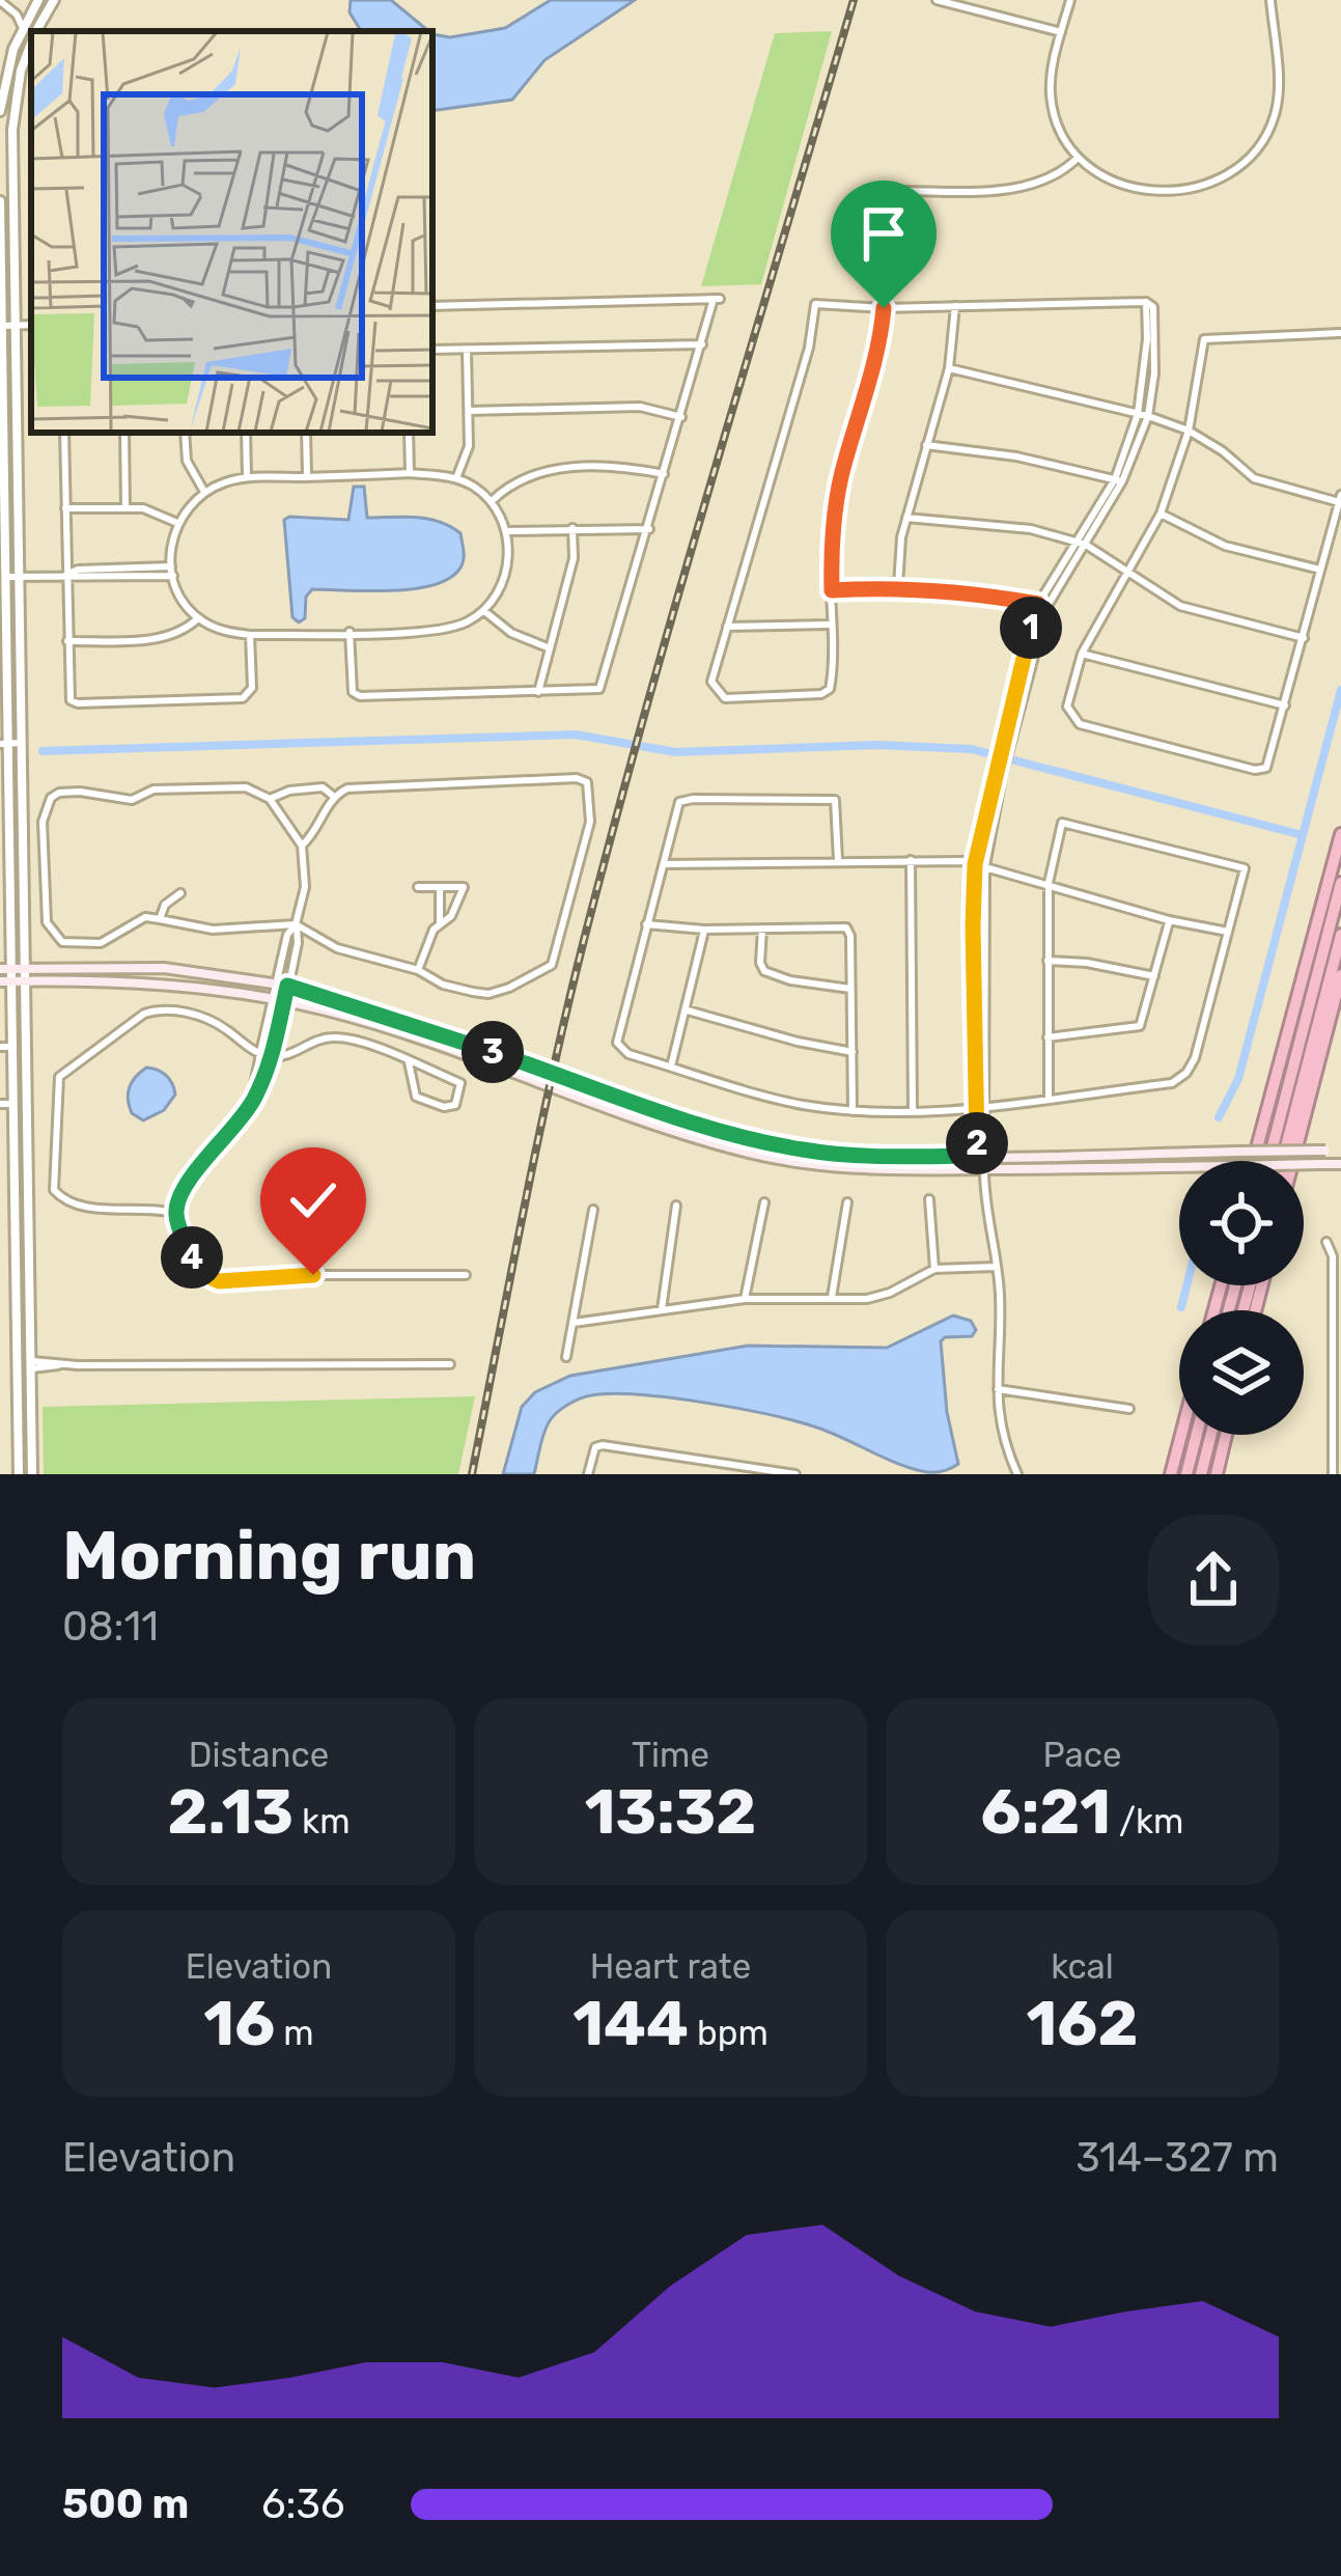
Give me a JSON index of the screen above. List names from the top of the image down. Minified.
{"page":{"pins":["1","3","2","4"],"heading":["Morning run","08:11"],"stats":[["Distance","2.13 km"],["Time","13:32"],["Pace","6:21 /km"],["Elevation","16 m"],["Heart rate","144 bpm"],["kcal","162"]],"chart":["Elevation","314–327 m"],"list":[{"name":"500 m","note":"6:36"}]}}
